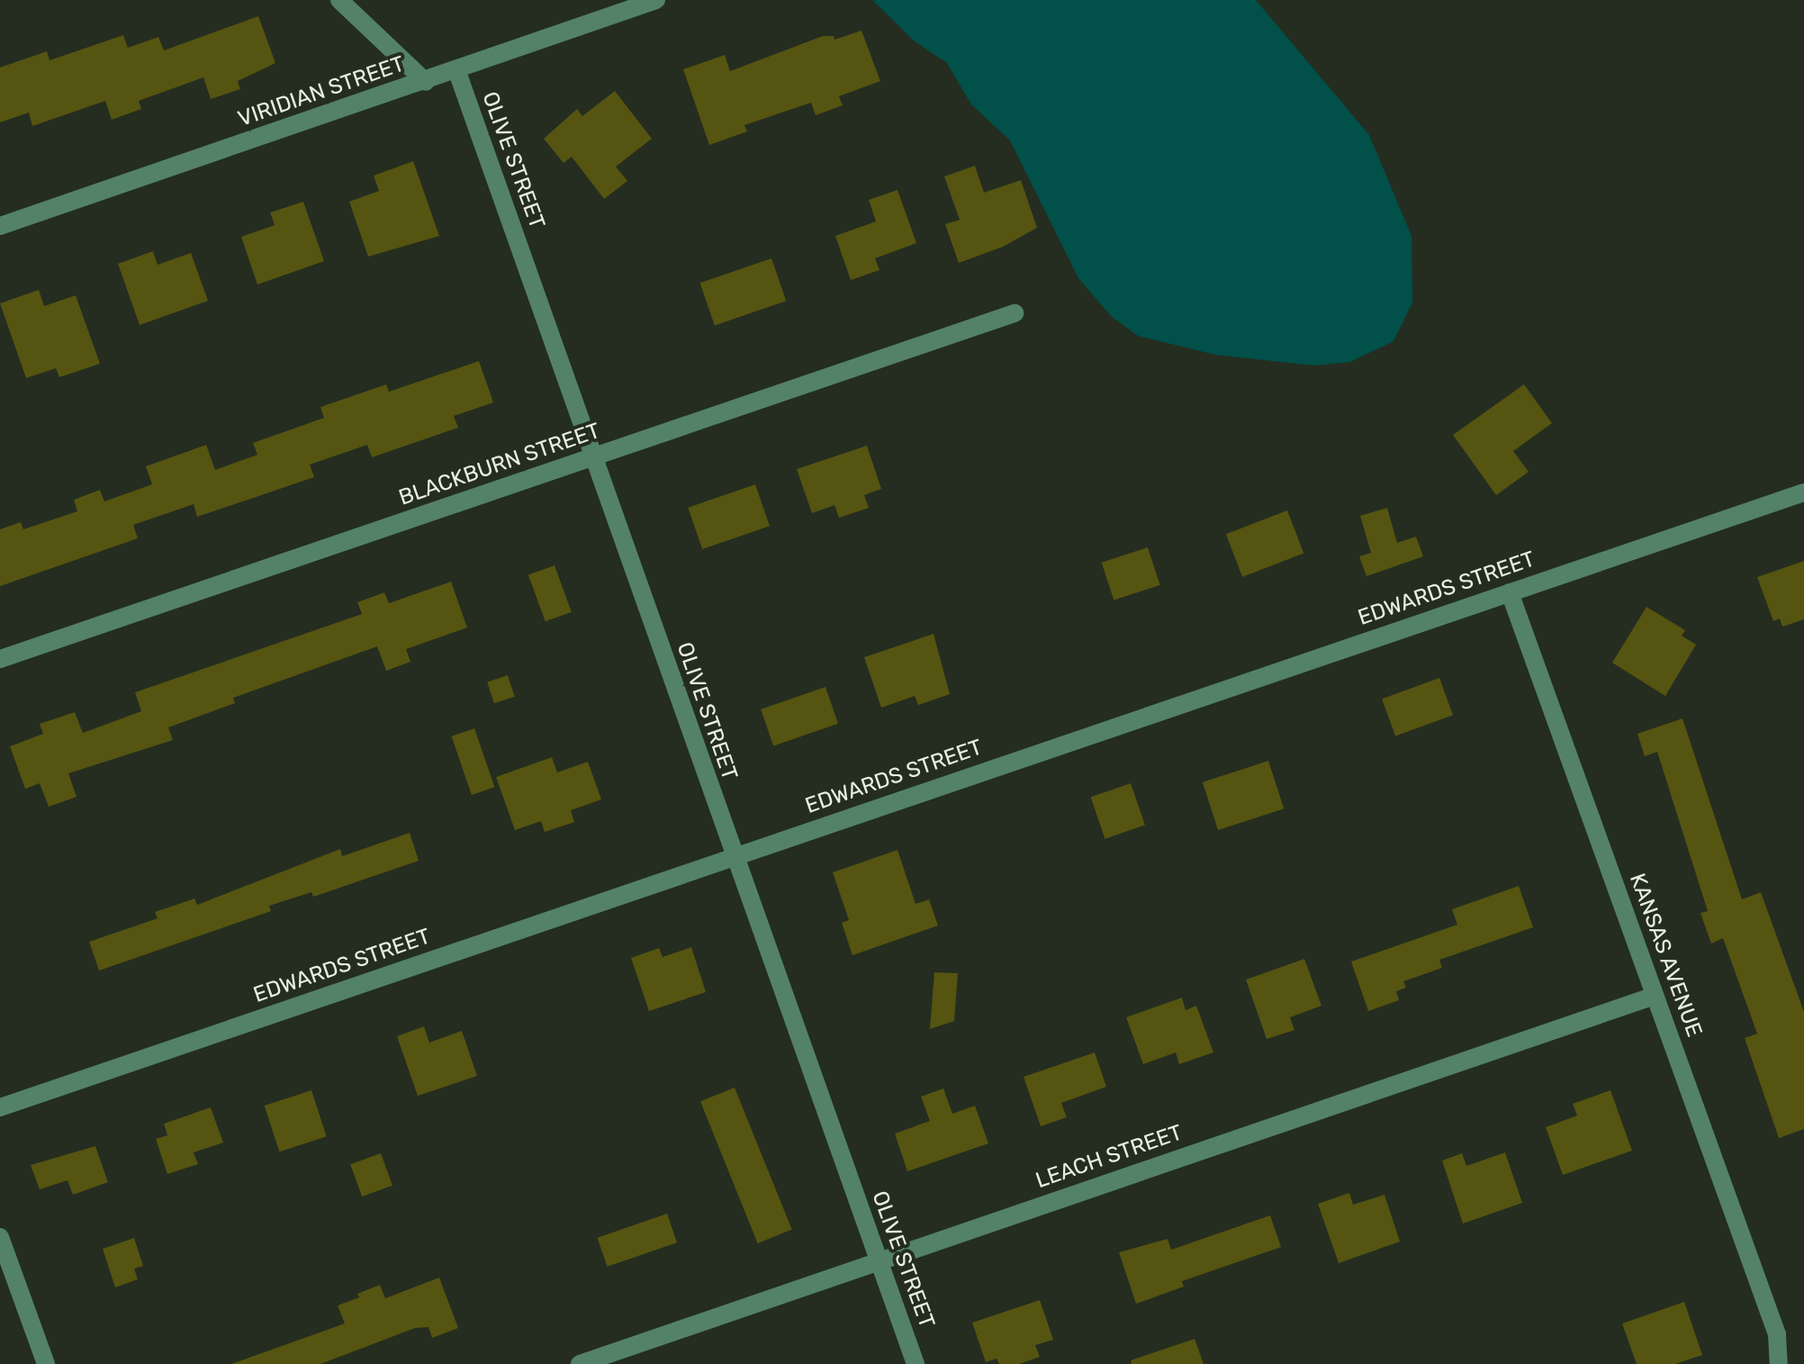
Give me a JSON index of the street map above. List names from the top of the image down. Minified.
{"streets":{"street":["VIRIDIAN STREET","OLIVE STREET","BLACKBURN STREET","EDWARDS STREET","KANSAS AVENUE","LEACH STREET"]},"crossings":[["VIRIDIAN STREET","OLIVE STREET"],["OLIVE STREET","BLACKBURN STREET"],["OLIVE STREET","EDWARDS STREET"],["OLIVE STREET","LEACH STREET"],["EDWARDS STREET","KANSAS AVENUE"],["KANSAS AVENUE","LEACH STREET"]]}
